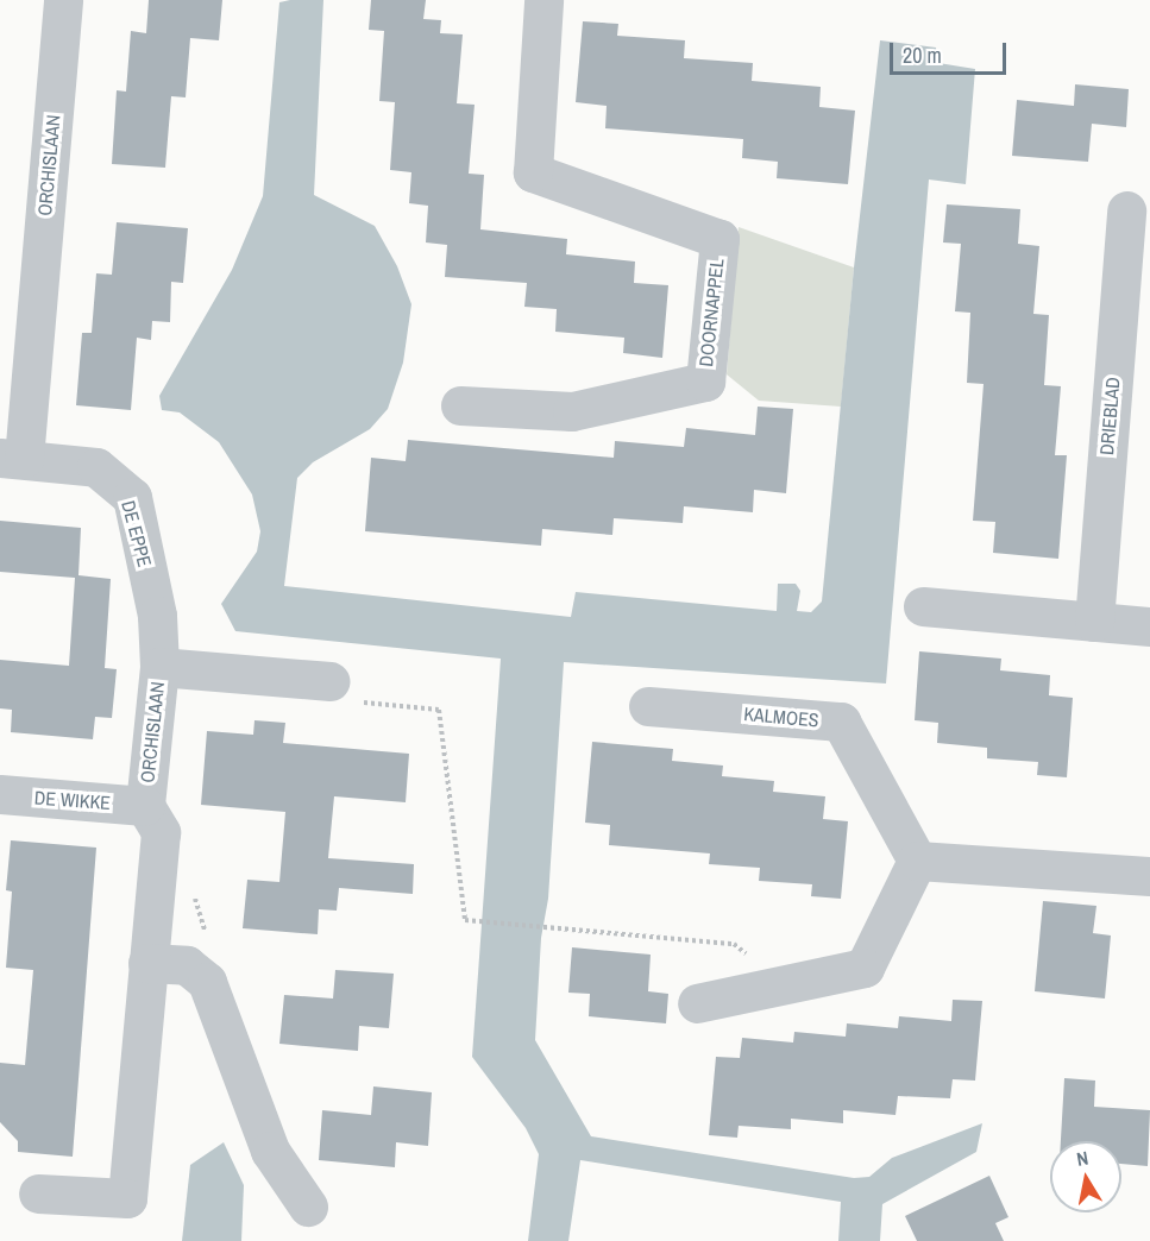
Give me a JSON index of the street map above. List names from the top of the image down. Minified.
{"streets":{"street":["ORCHISLAAN","DOORNAPPEL","DRIEBLAD","DE EPPE","KALMOES","DE WIKKE"]},"crossings":[["ORCHISLAAN","DE EPPE"],["ORCHISLAAN","DE WIKKE"]],"scale_bar":"20 m","north":"top"}
